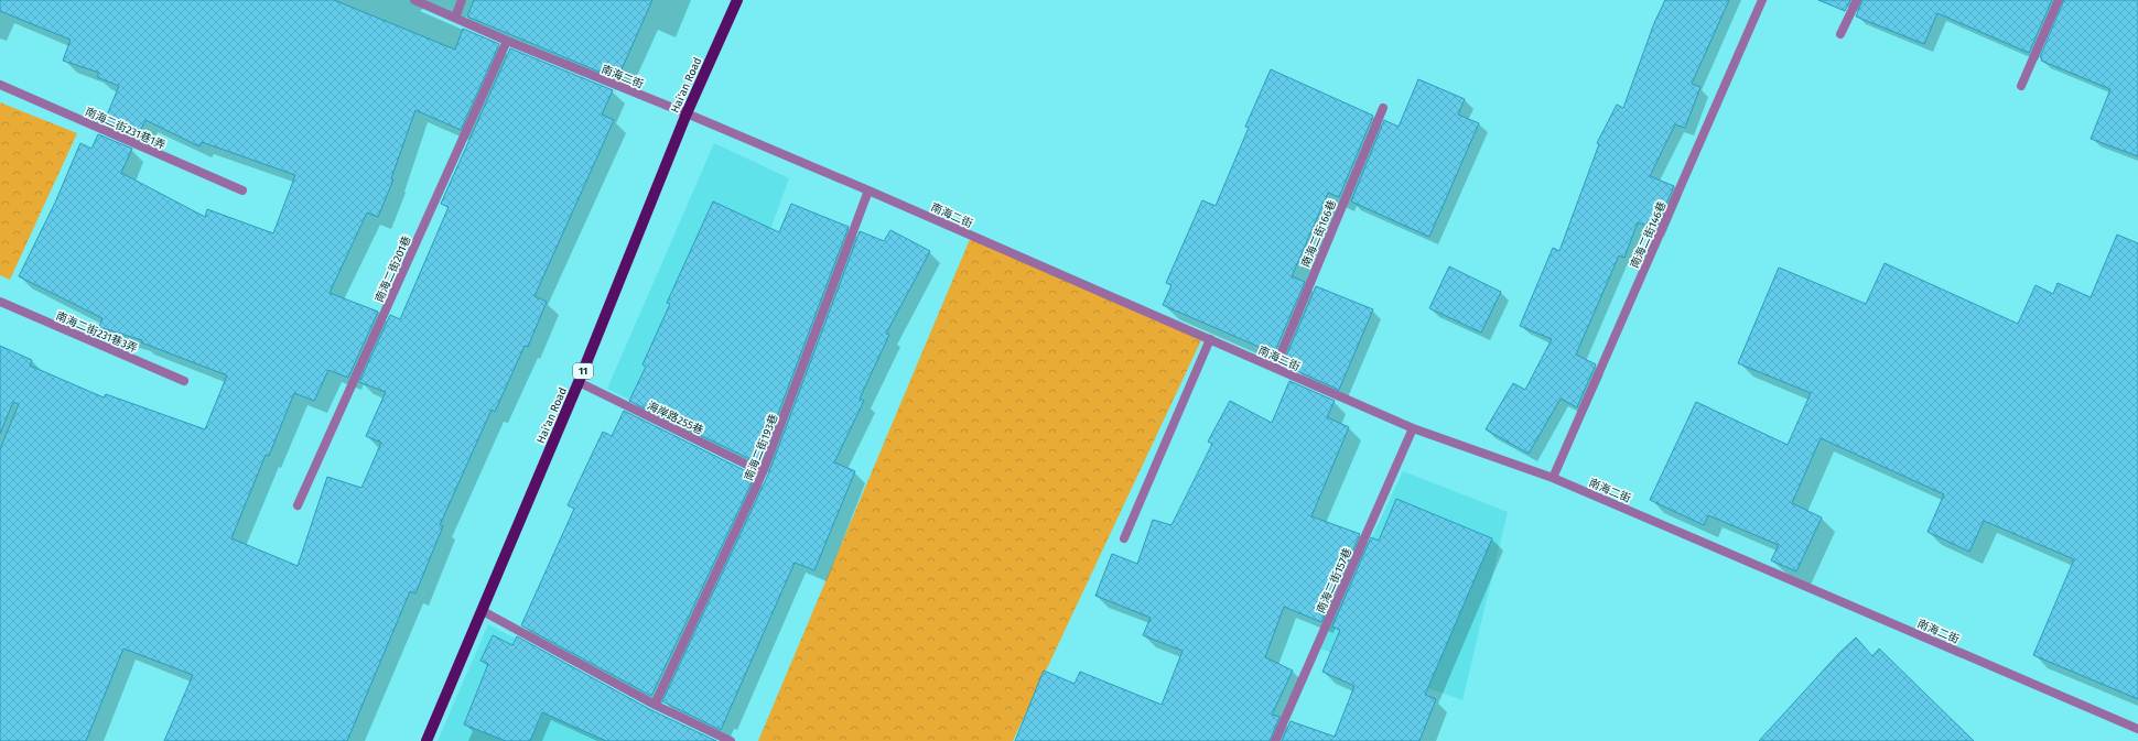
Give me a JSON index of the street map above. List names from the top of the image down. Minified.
{"streets":{"main road":["Hai'an Road","11"],"street":["南海二街","南海二街231巷1弄","南海二街166巷","南海二街146巷","南海二街201巷","南海二街231巷3弄","海岸路255巷","南海二街193巷","南海二街157巷"]},"crossings":[["南海二街","Hai'an Road"],["南海二街","南海二街166巷"],["南海二街","南海二街146巷"],["南海二街","南海二街201巷"],["南海二街","南海二街193巷"],["南海二街","南海二街157巷"],["Hai'an Road","海岸路255巷"],["海岸路255巷","南海二街193巷"]]}
